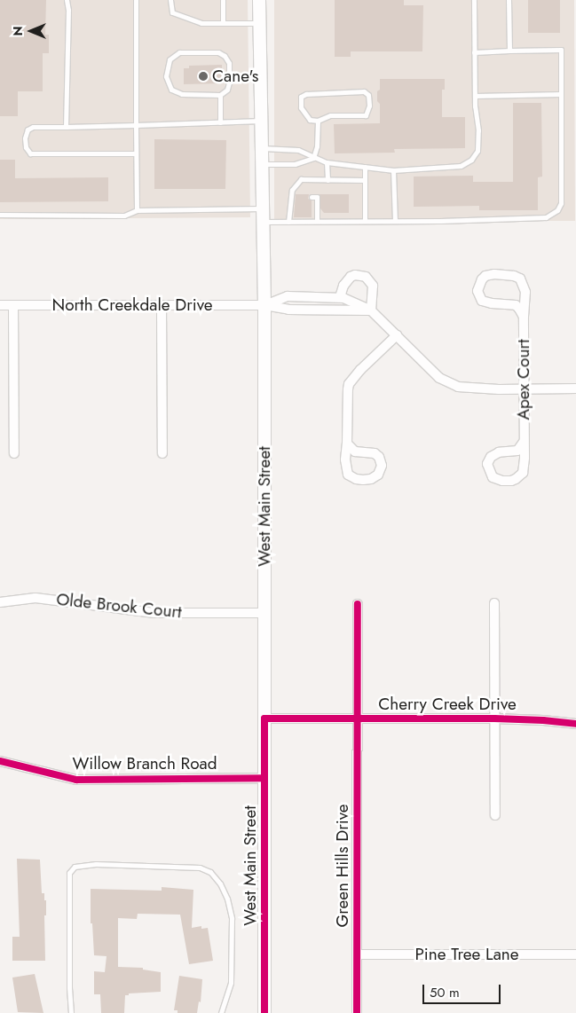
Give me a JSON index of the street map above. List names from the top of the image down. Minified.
{"streets":{"main road":["West Main Street"],"street":["North Creekdale Drive","Apex Court","Olde Brook Court","Cherry Creek Drive","Willow Branch Road","Green Hills Drive","Pine Tree Lane"]},"crossings":[["North Creekdale Drive","West Main Street"],["West Main Street","Olde Brook Court"],["West Main Street","Cherry Creek Drive"],["West Main Street","Willow Branch Road"],["Cherry Creek Drive","Green Hills Drive"],["Green Hills Drive","Pine Tree Lane"]],"places":["Cane's"],"scale_bar":"50 m","north":"left"}
